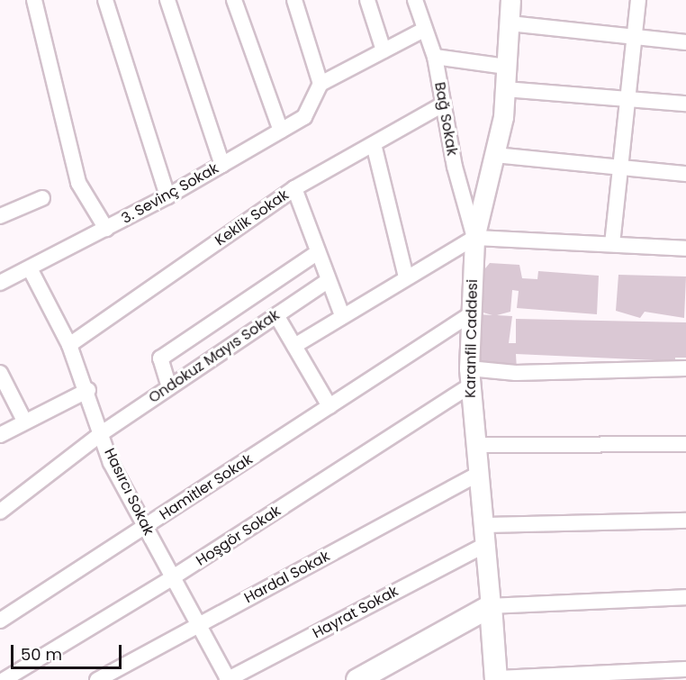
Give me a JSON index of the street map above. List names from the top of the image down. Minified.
{"streets":{"main road":["Karanfil Caddesi"],"street":["Bağ Sokak","3. Sevinç Sokak","Keklik Sokak","Ondokuz Mayıs Sokak","Hamitler Sokak","Hasırcı Sokak","Hoşgör Sokak","Hardal Sokak","Hayrat Sokak"]},"crossings":[["Bağ Sokak","Keklik Sokak"],["Bağ Sokak","Karanfil Caddesi"],["3. Sevinç Sokak","Hasırcı Sokak"],["Keklik Sokak","Hasırcı Sokak"],["Karanfil Caddesi","Hamitler Sokak"],["Karanfil Caddesi","Hoşgör Sokak"],["Karanfil Caddesi","Hardal Sokak"],["Karanfil Caddesi","Hayrat Sokak"],["Ondokuz Mayıs Sokak","Hasırcı Sokak"],["Hamitler Sokak","Hasırcı Sokak"],["Hasırcı Sokak","Hoşgör Sokak"],["Hasırcı Sokak","Hardal Sokak"],["Hasırcı Sokak","Hayrat Sokak"]],"scale_bar":"50 m"}
